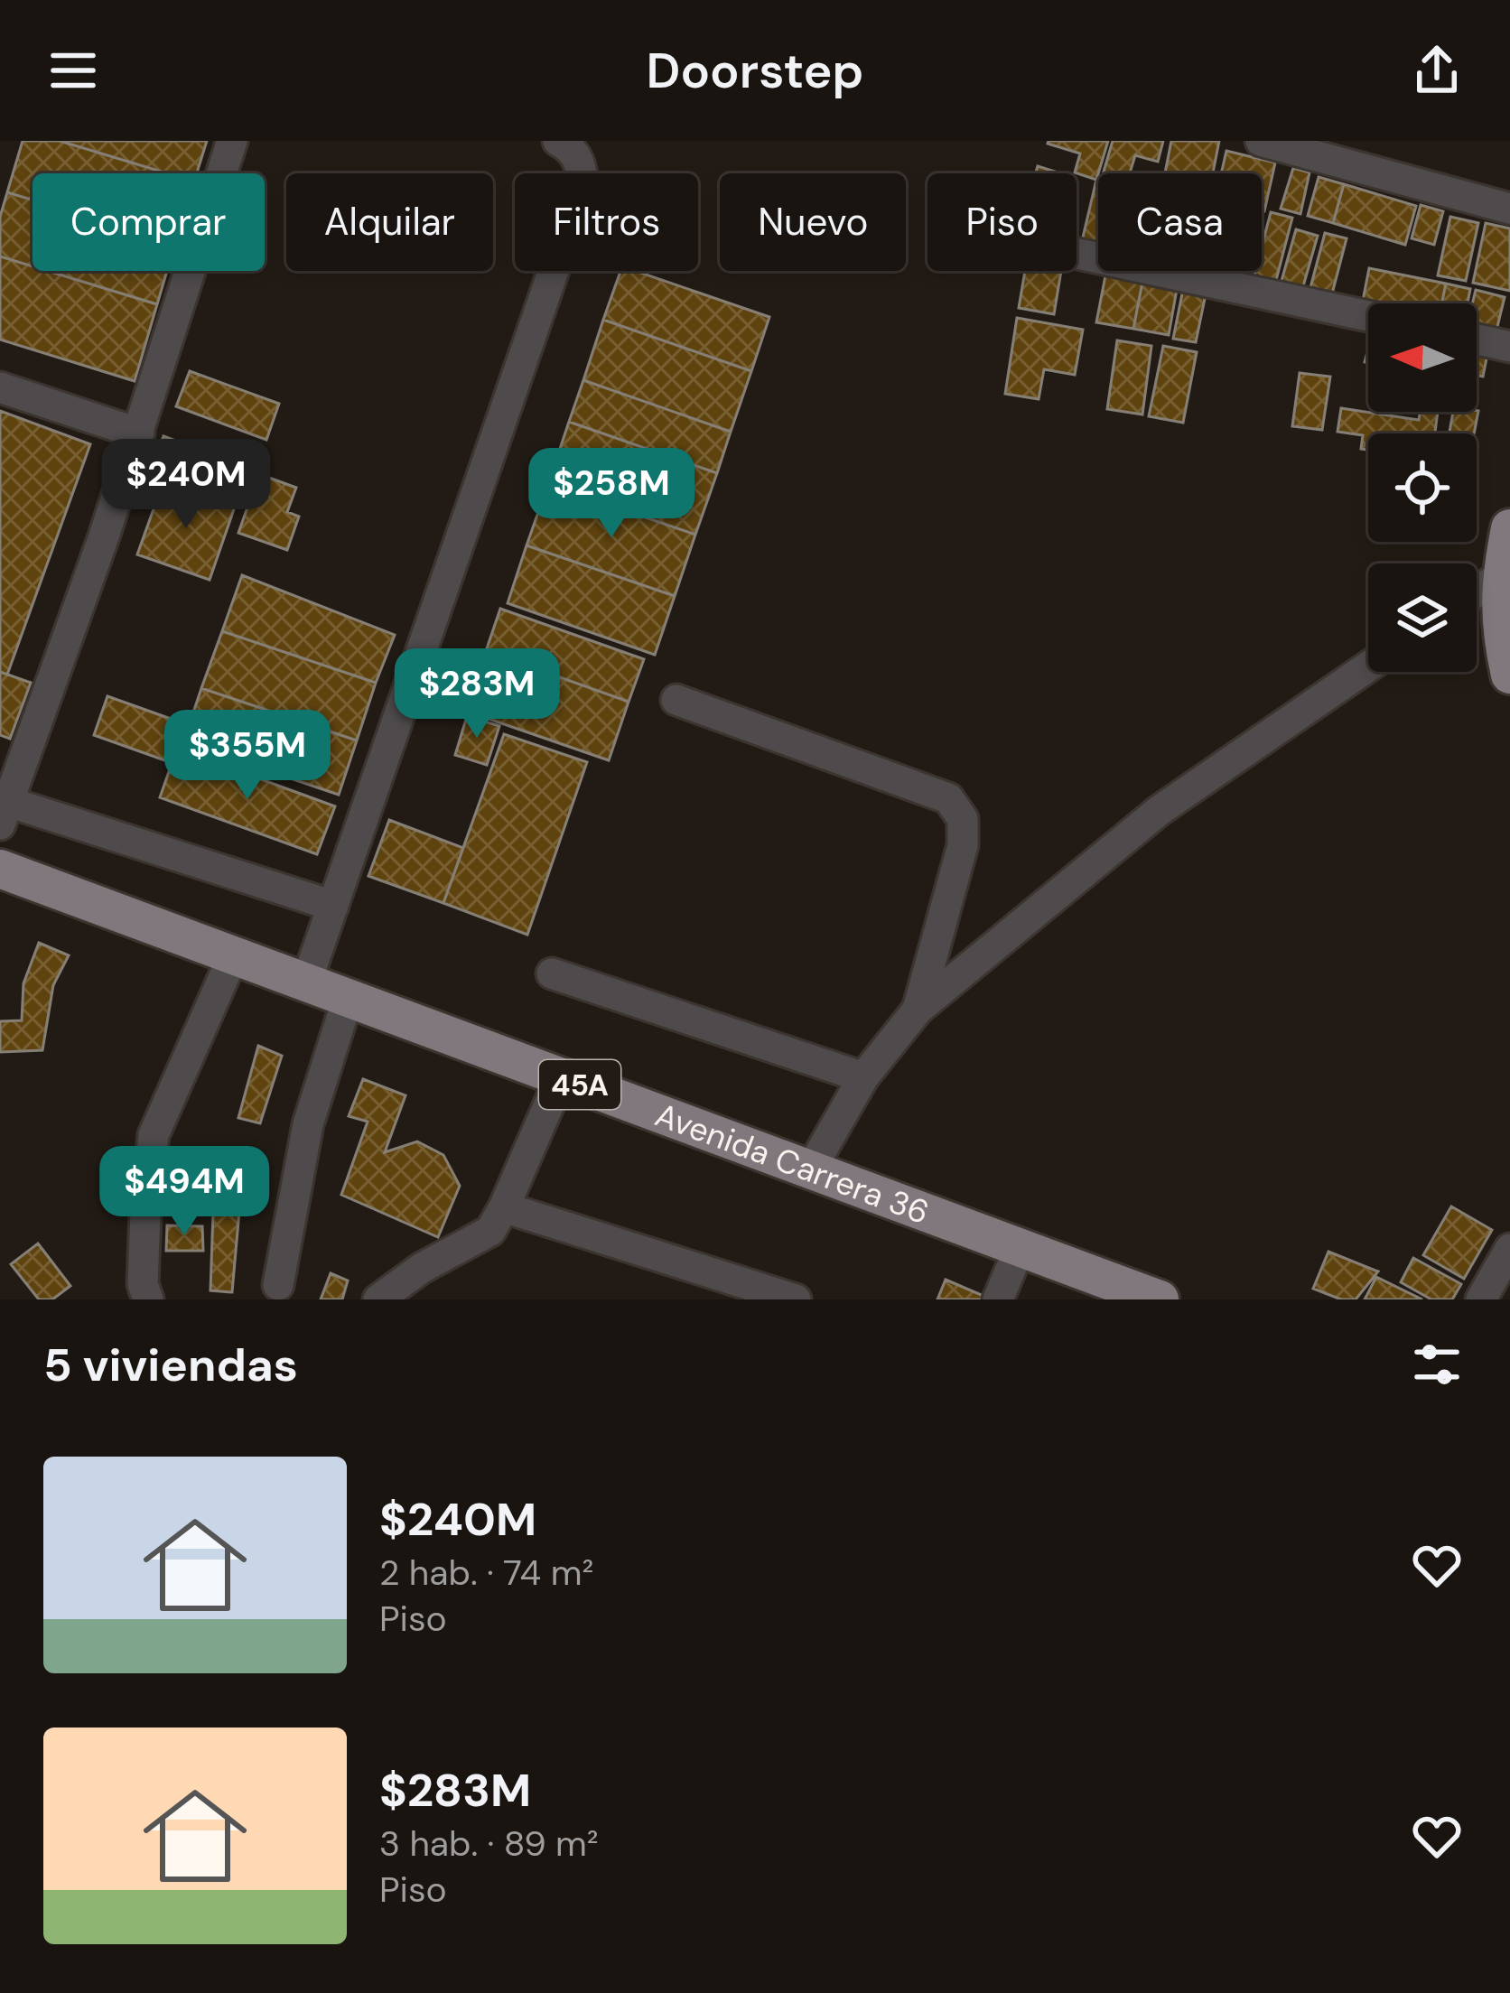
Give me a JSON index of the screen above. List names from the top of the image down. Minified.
{"streets":{"main road":["45A","Avenida Carrera 36"]},"north":"left","page":{"header":"Doorstep","chip":["Comprar","Alquilar","Filtros","Nuevo","Piso","Casa"],"price":["$240M","$258M","$283M","$355M","$494M"],"heading":"5 viviendas","list":[{"name":"$240M","note":"2 hab. · 74 m² · Piso"},{"name":"$283M","note":"3 hab. · 89 m² · Piso"}]}}
